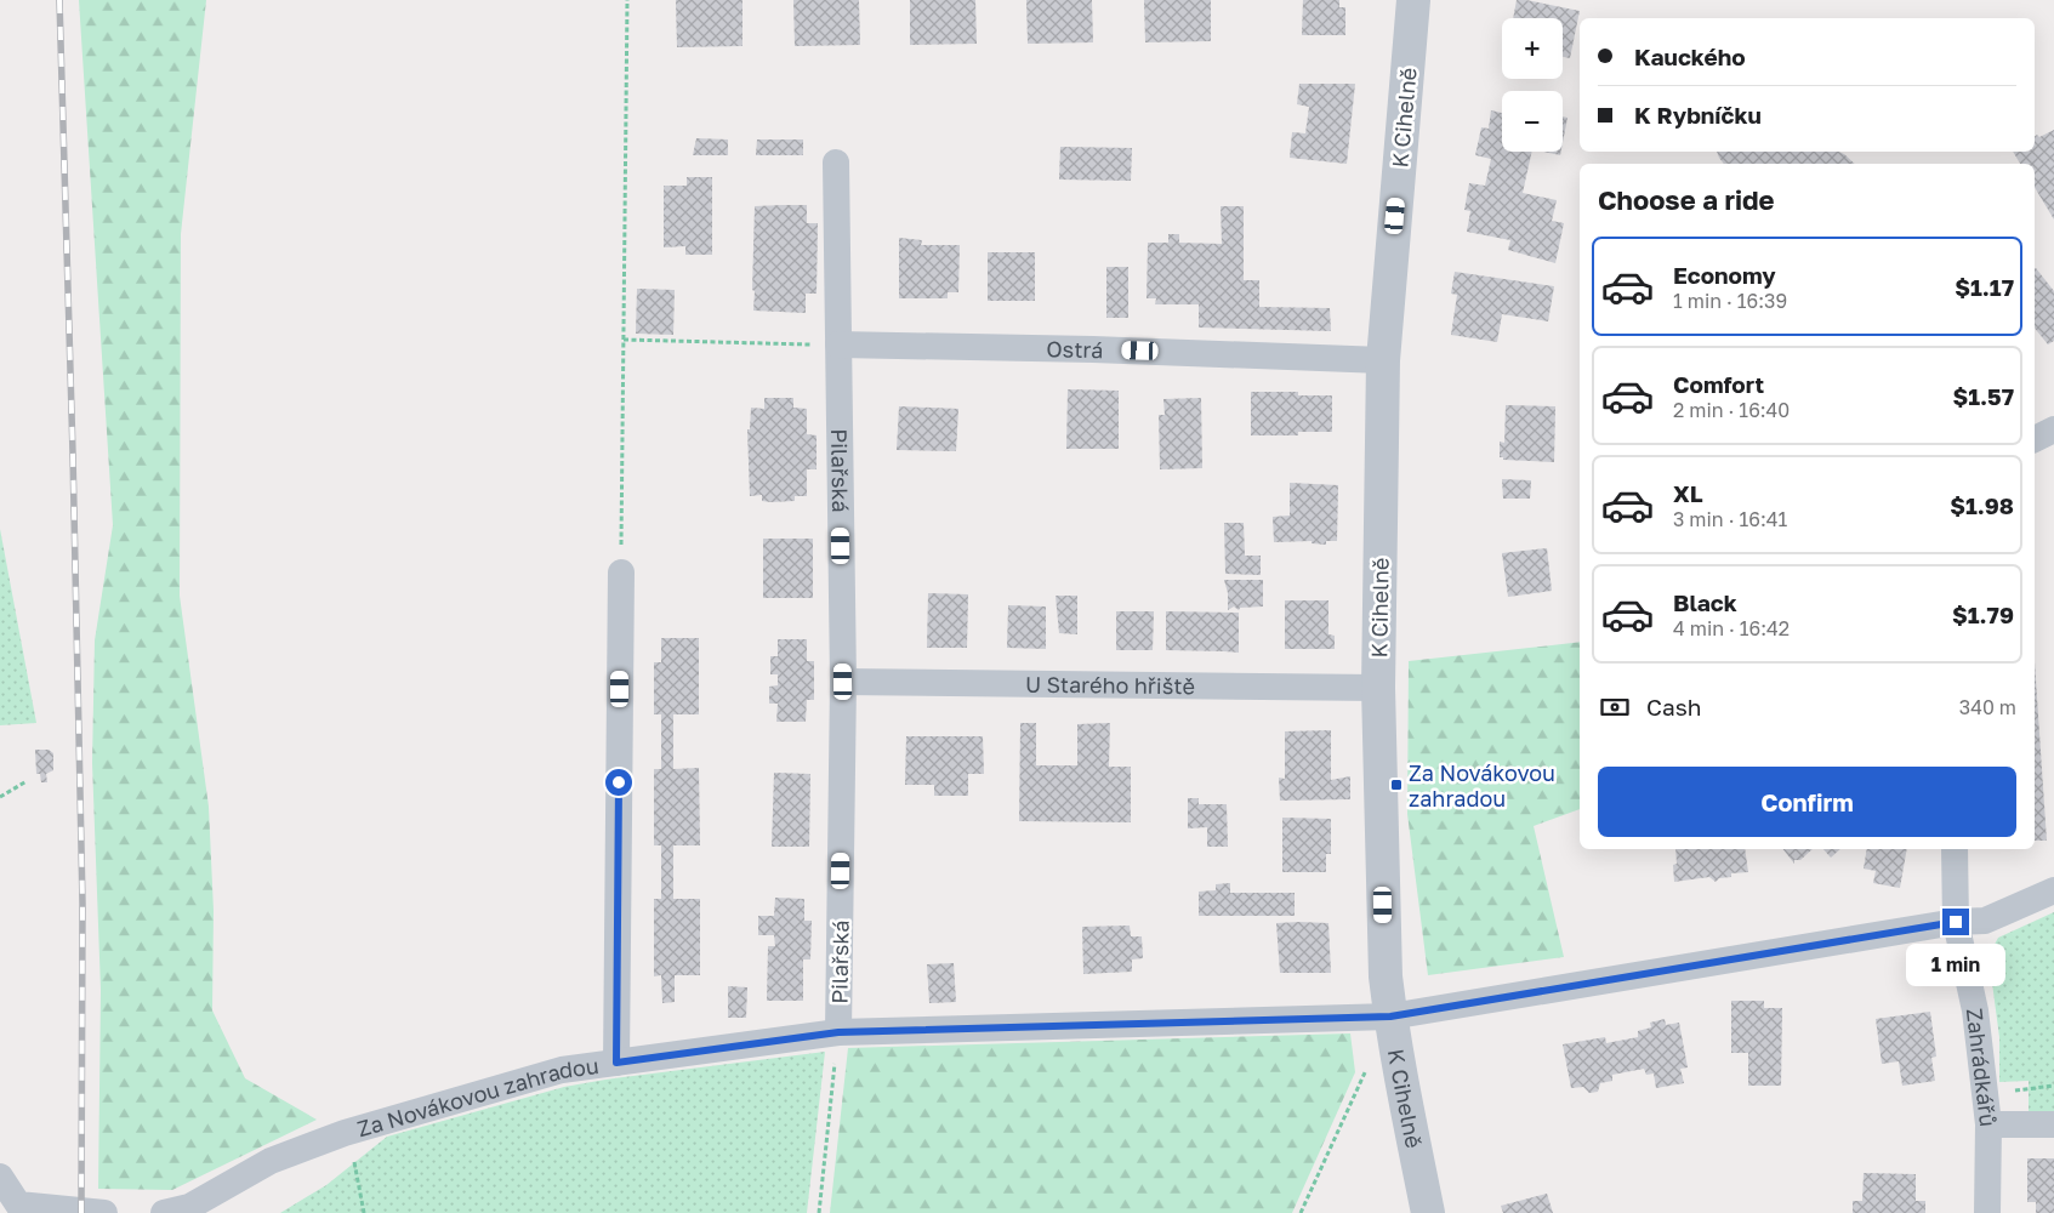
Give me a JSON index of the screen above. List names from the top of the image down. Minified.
{"streets":{"street":["K Cihelně","Ostrá","Pilařská","U Starého hřiště","Zahrádkářů","Za Novákovou zahradou"]},"crossings":[["K Cihelně","Ostrá"],["K Cihelně","U Starého hřiště"],["K Cihelně","Za Novákovou zahradou"],["Ostrá","Pilařská"],["Pilařská","U Starého hřiště"],["Pilařská","Za Novákovou zahradou"],["Zahrádkářů","Za Novákovou zahradou"]],"places":{"transit":["Za Novákovou zahradou"]},"page":{"map_buttons":["+","−"],"banner":["Kauckého","K Rybníčku"],"heading":"Choose a ride","list":[{"name":"Economy","note":"1 min · 16:39","value":"$1.17"},{"name":"Comfort","note":"2 min · 16:40","value":"$1.57"},{"name":"XL","note":"3 min · 16:41","value":"$1.98"},{"name":"Black","note":"4 min · 16:42","value":"$1.79"}],"pay":["Cash","340 m"],"buttons":"Confirm","bubble":"1 min"}}
